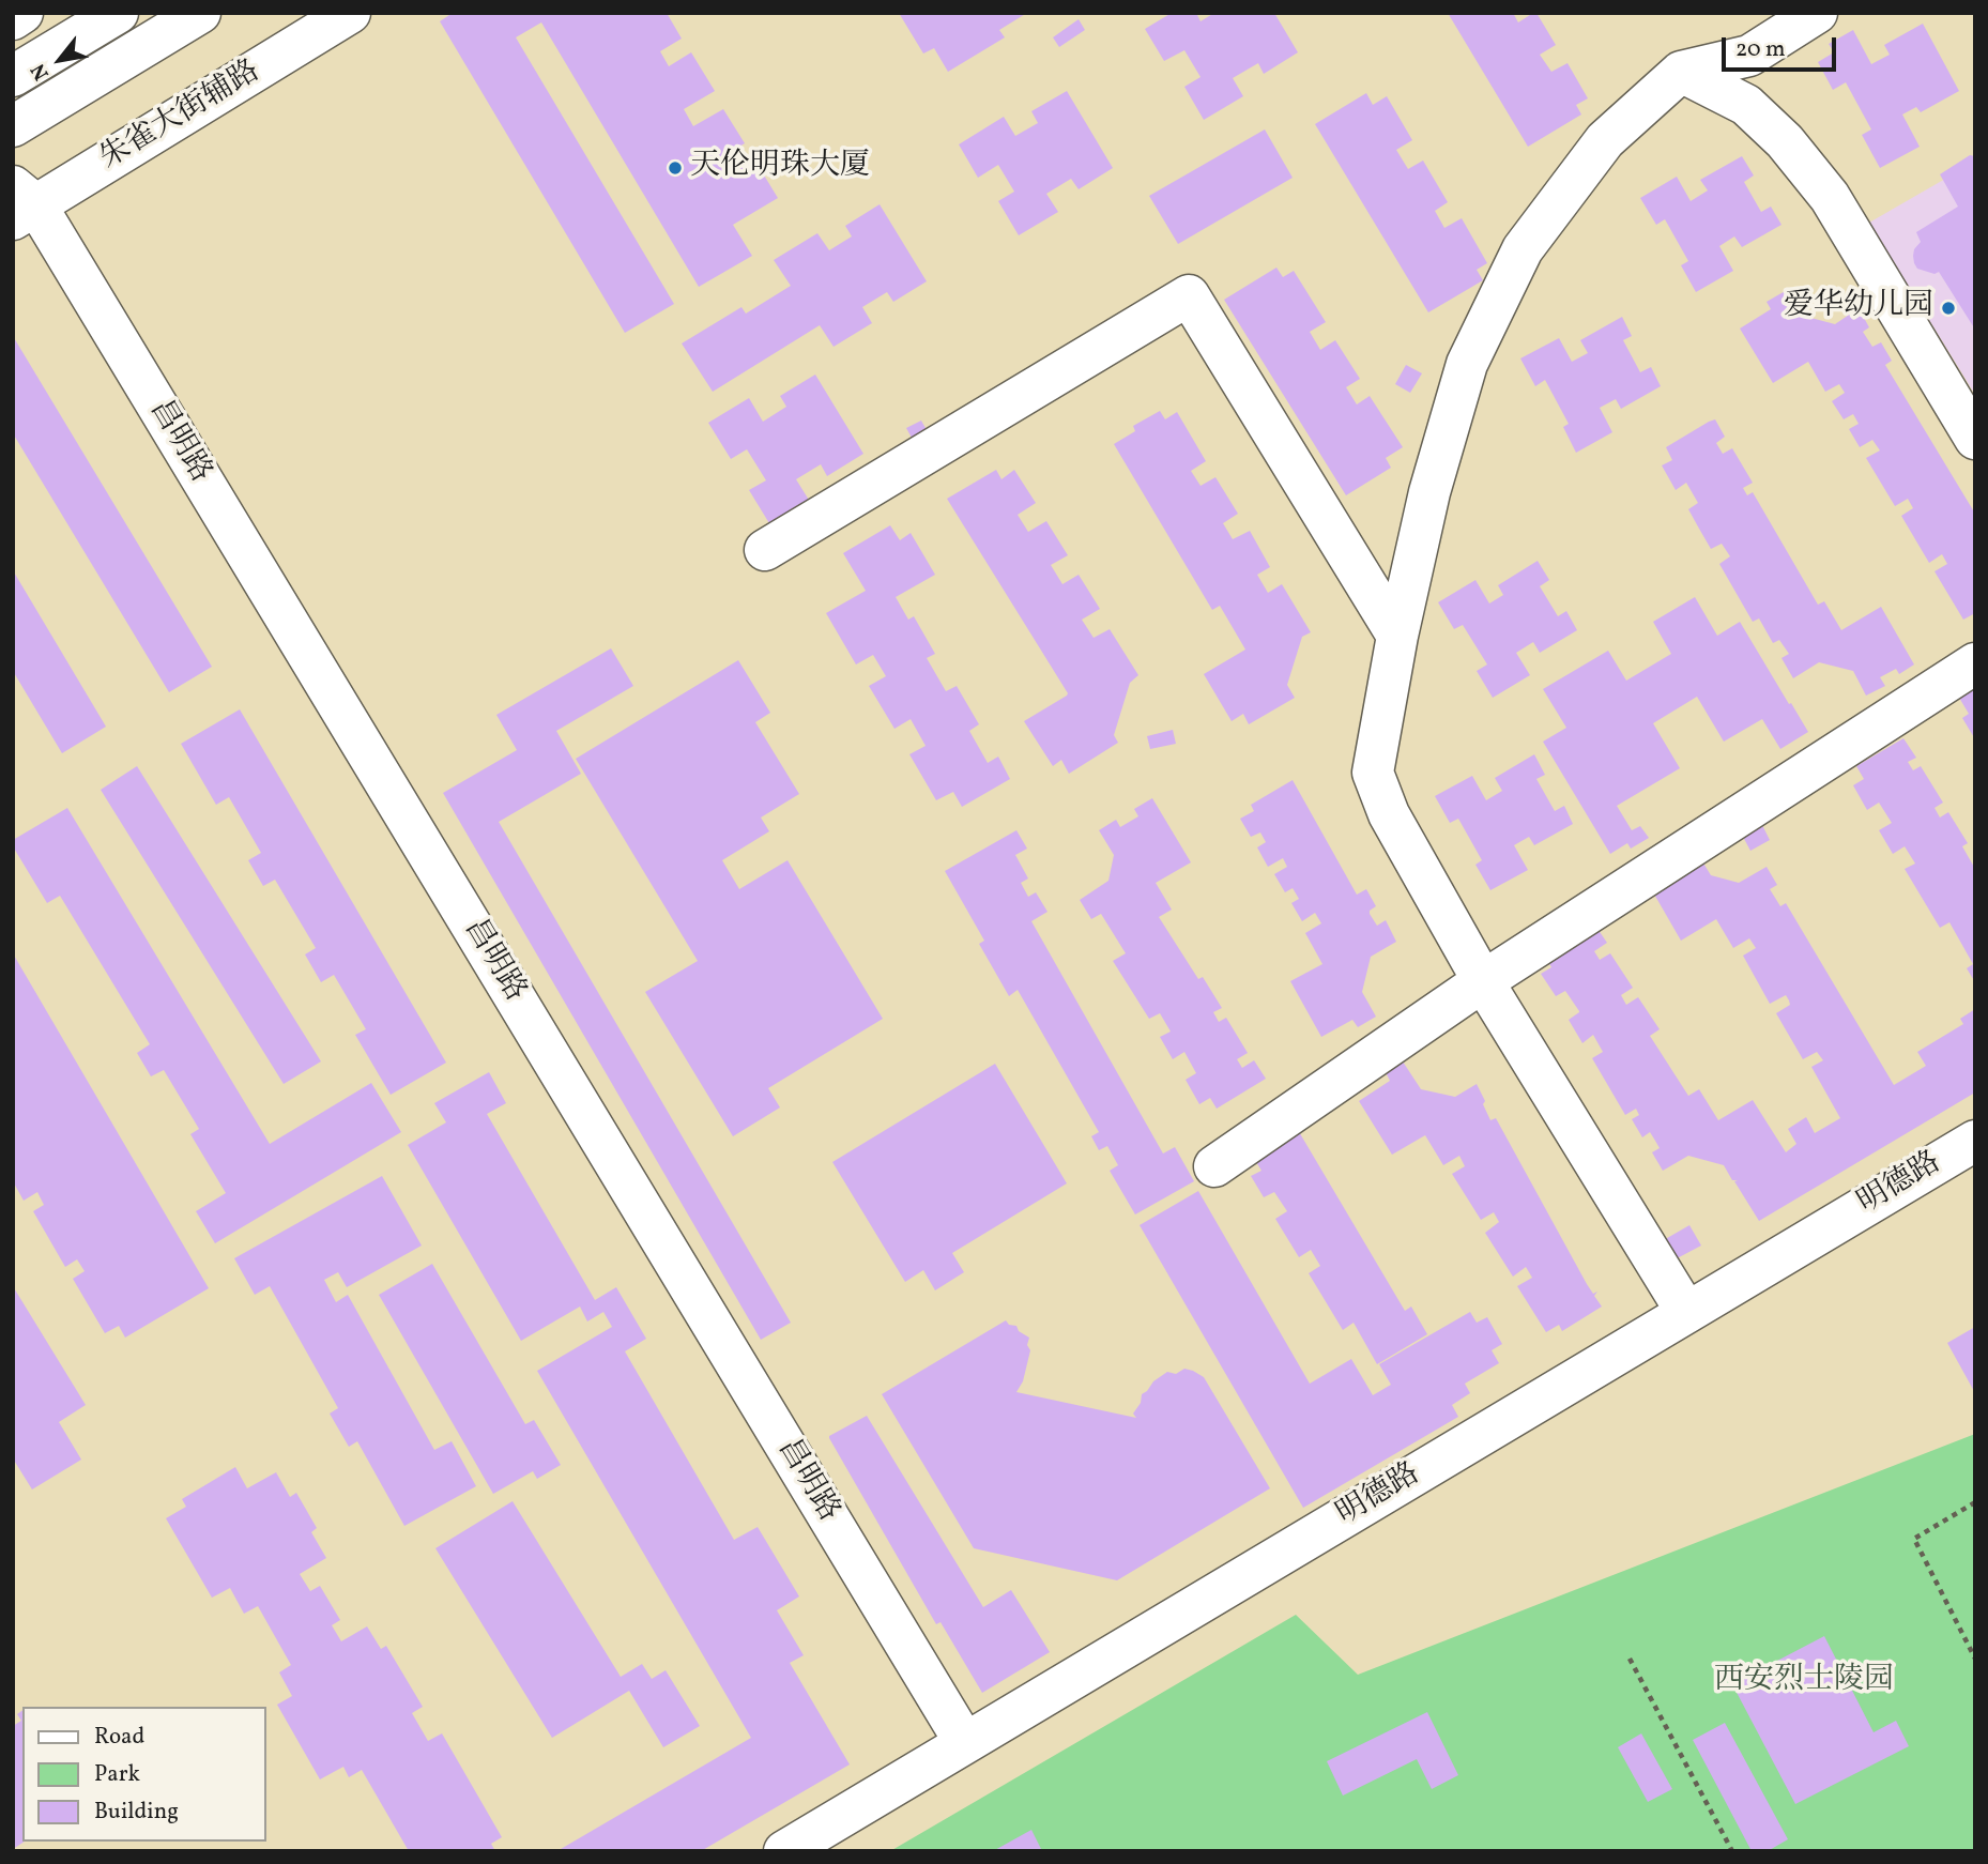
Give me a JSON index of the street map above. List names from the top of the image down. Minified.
{"streets":{"street":["朱雀大街辅路","昌明路","明德路"]},"crossings":[["朱雀大街辅路","昌明路"],["昌明路","明德路"]],"parks":["西安烈士陵园"],"places":["天伦明珠大厦","爱华幼儿园"],"legend":["Road","Park","Building"],"scale_bar":"20 m","north":"bottom left"}
